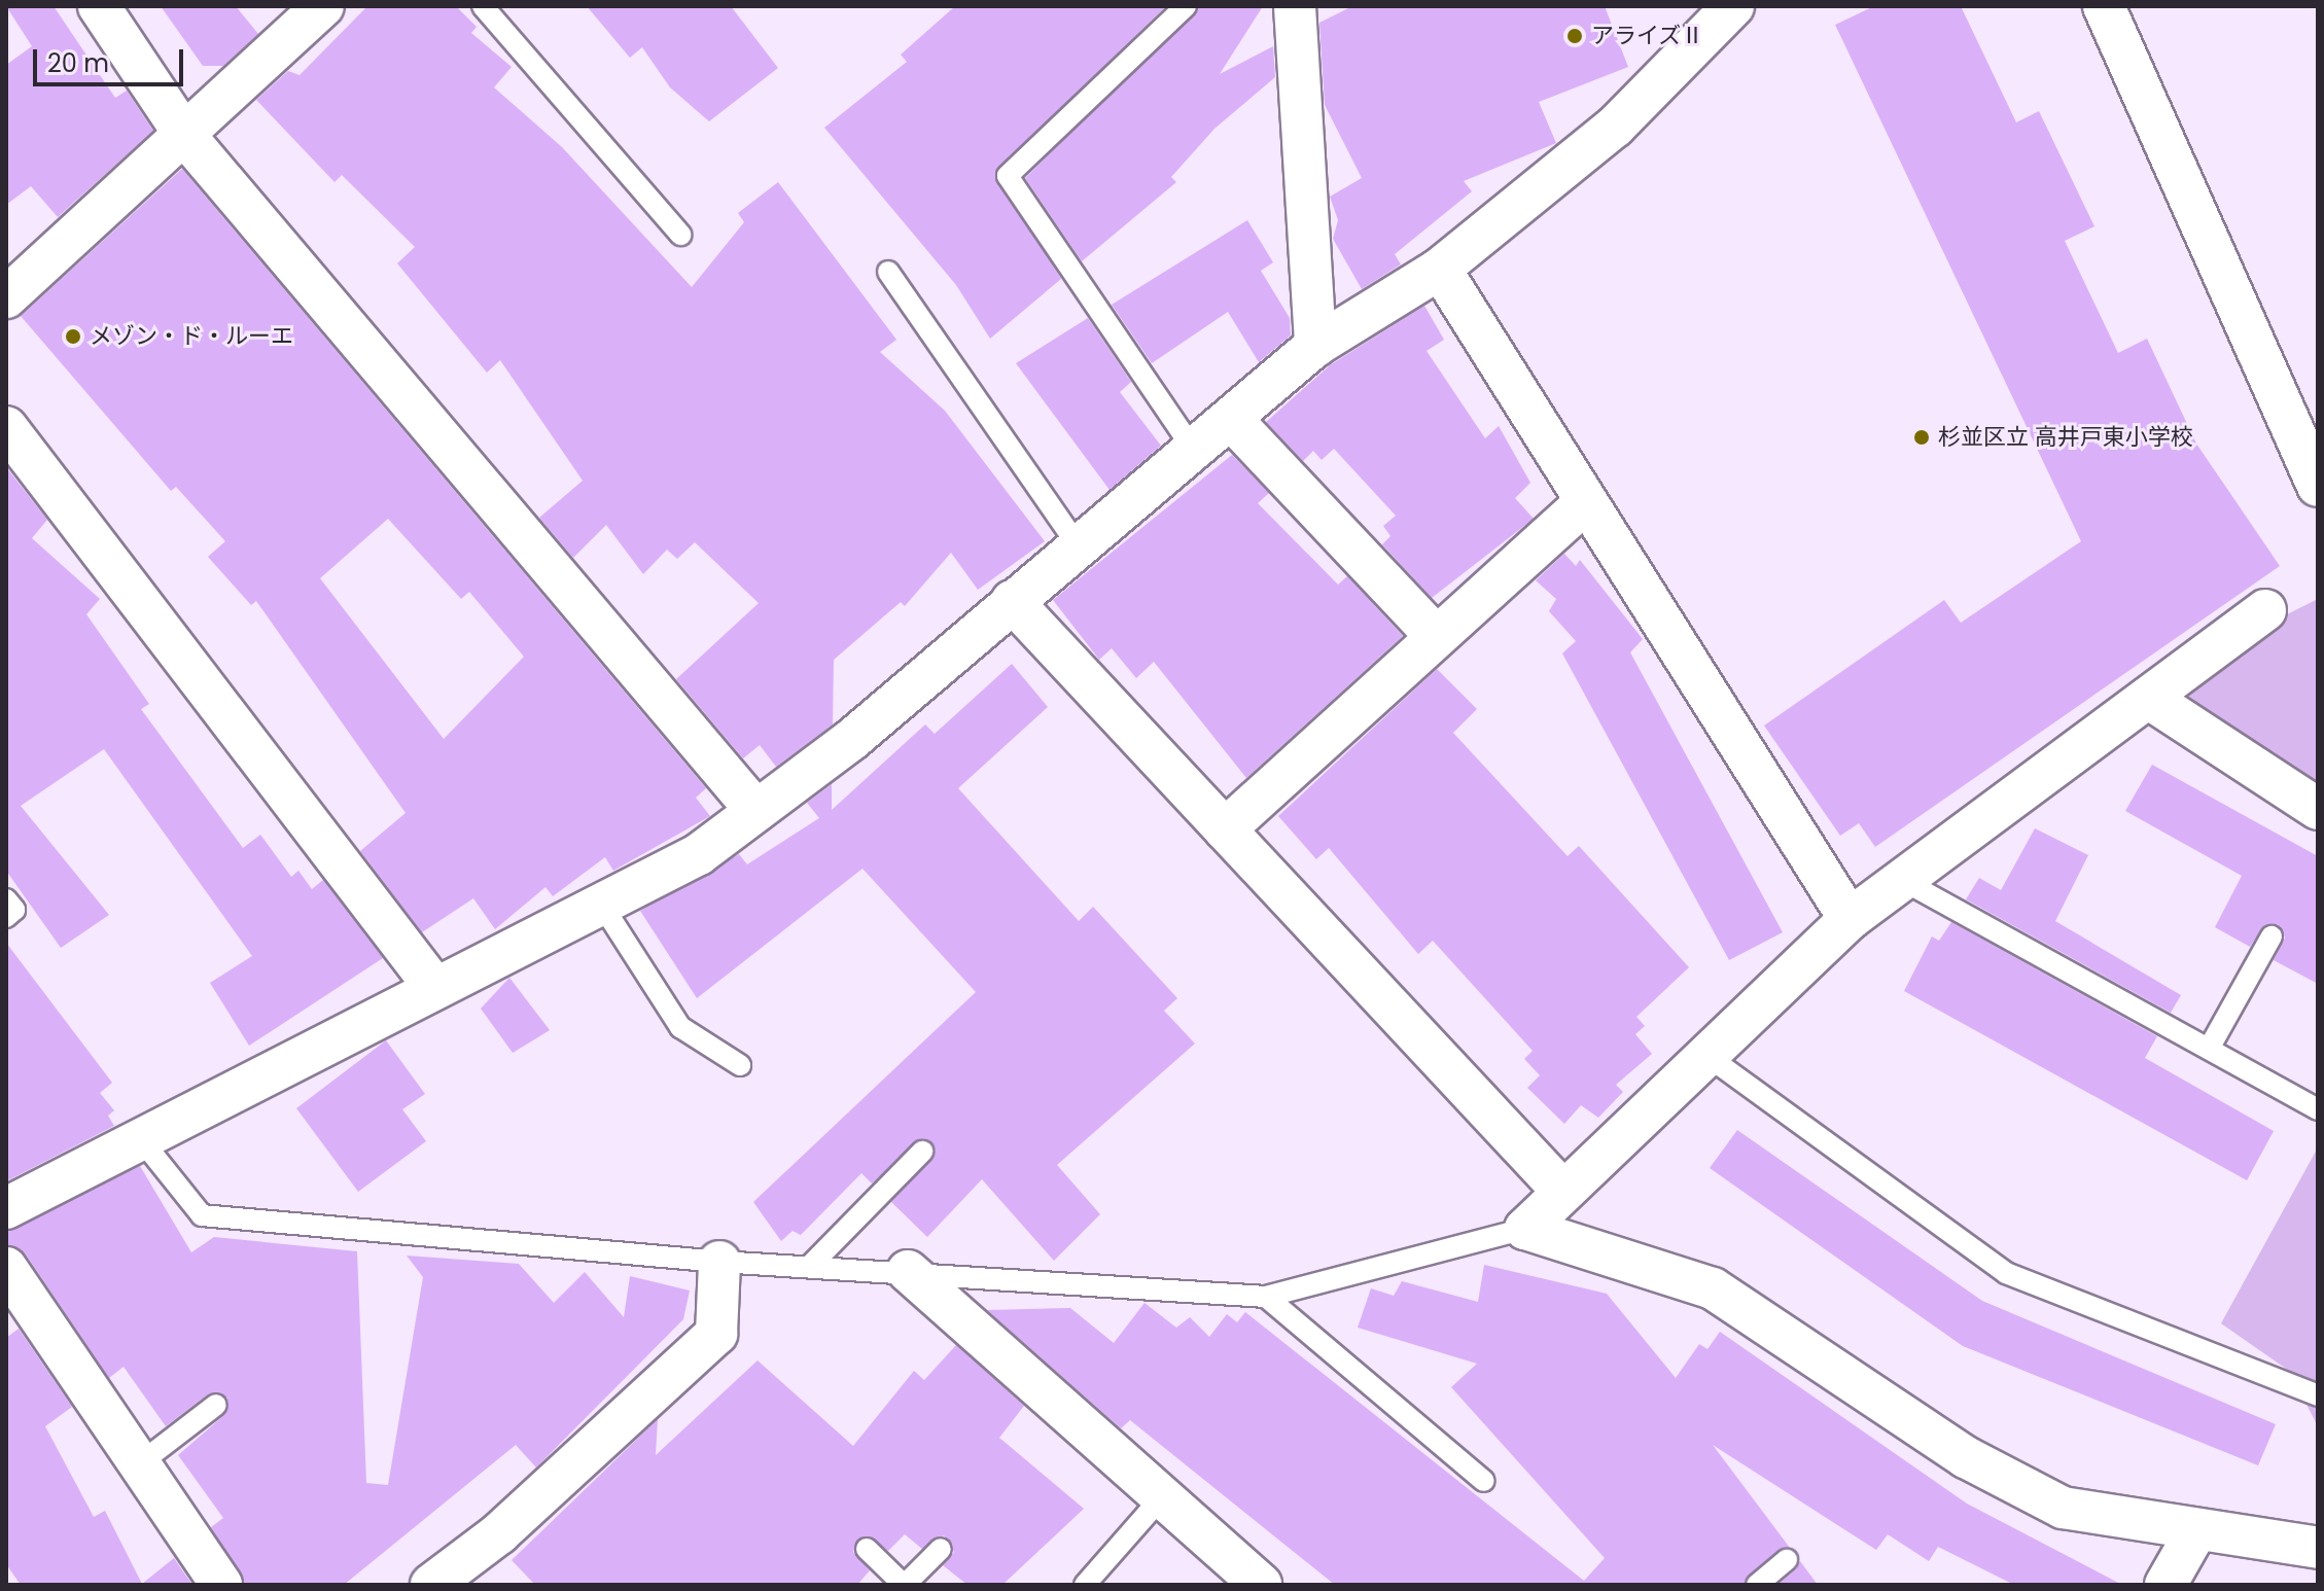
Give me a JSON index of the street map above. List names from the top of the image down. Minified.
{"places":["アライズⅡ","メゾン・ド・ルーエ","杉並区立 高井戸東小学校"],"scale_bar":"20 m"}
